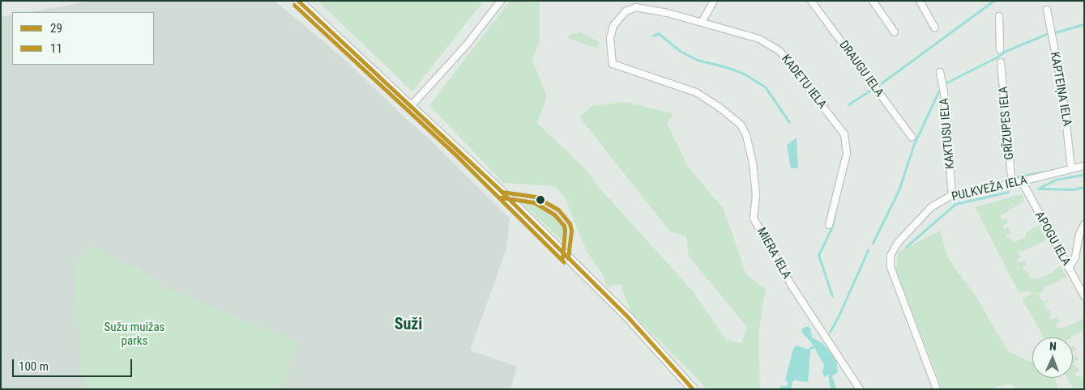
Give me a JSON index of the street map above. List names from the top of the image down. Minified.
{"streets":{"street":["DRAUGU IELA","KADETU IELA","KAPTEIŅA IELA","GRĪZUPES IELA","KAKTUSU IELA","PULKVEŽA IELA","APOGU IELA","MIERA IELA"]},"crossings":[["KADETU IELA","MIERA IELA"],["KAPTEIŅA IELA","PULKVEŽA IELA"],["GRĪZUPES IELA","PULKVEŽA IELA"],["KAKTUSU IELA","PULKVEŽA IELA"],["PULKVEŽA IELA","APOGU IELA"]],"districts":["Suži"],"parks":["Sužu muižas parks"],"lines":["transit line 29","transit line 11"],"legend":["29","11"],"scale_bar":"100 m","north":"top"}
